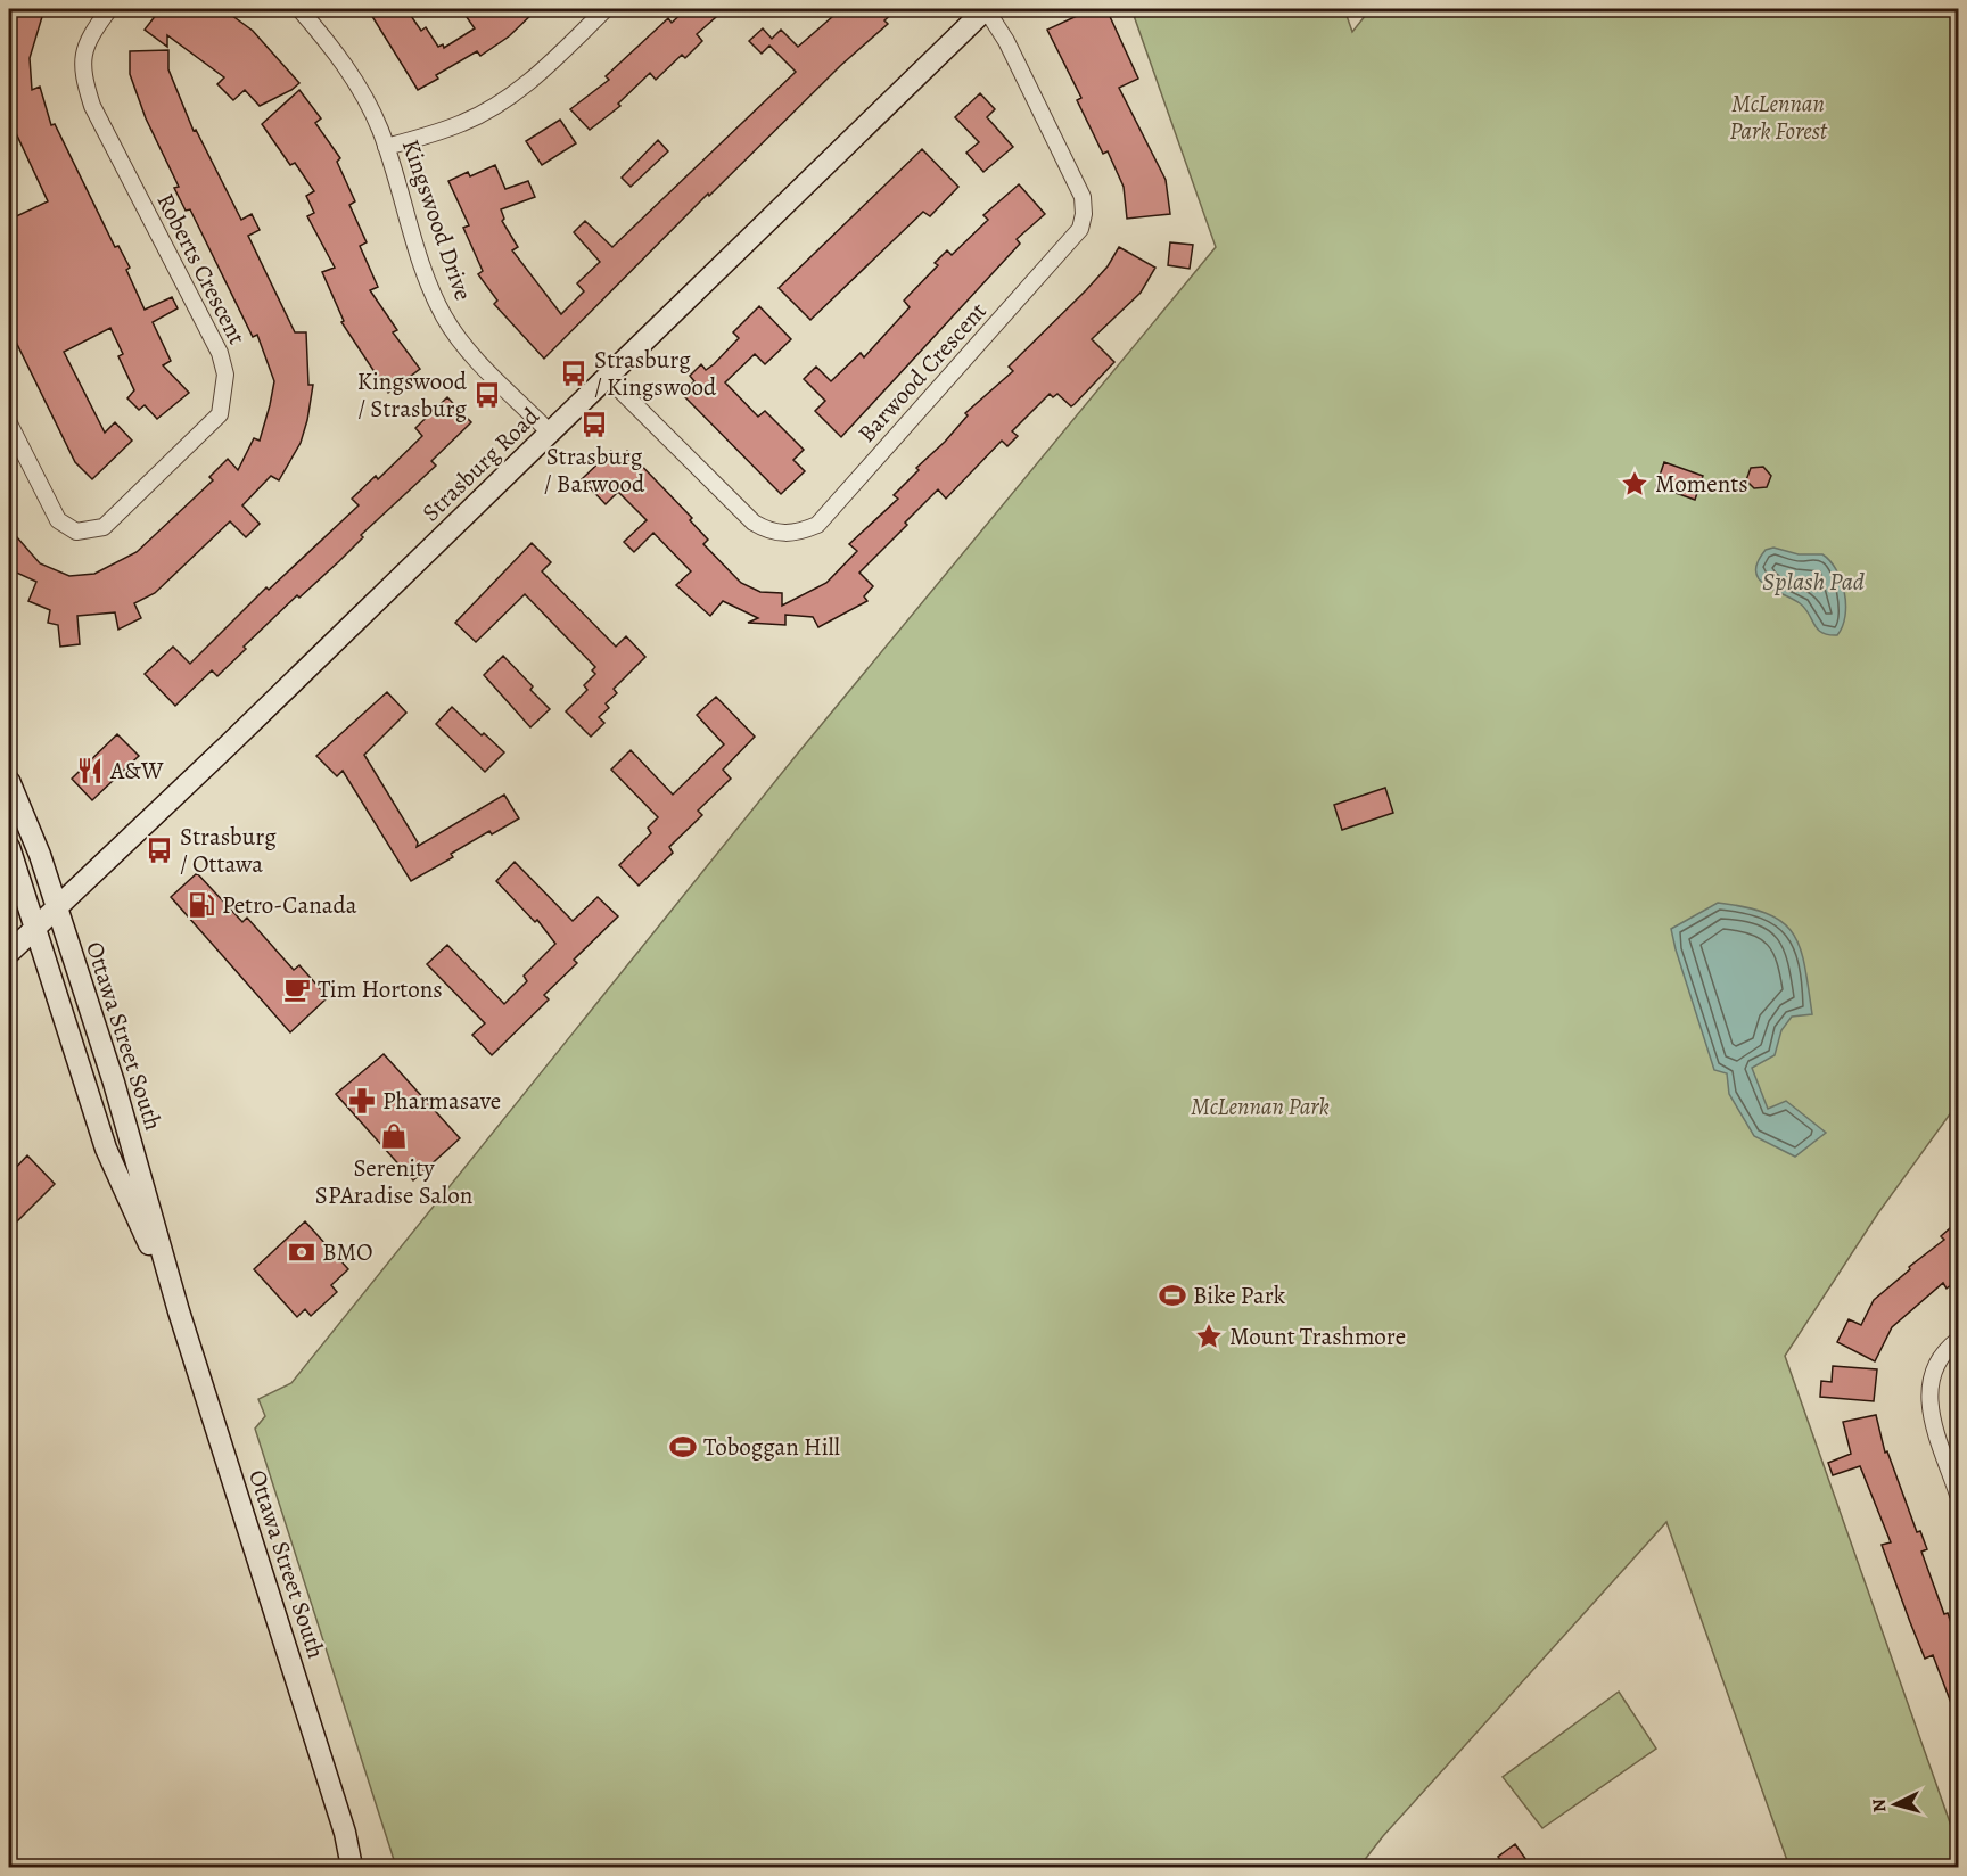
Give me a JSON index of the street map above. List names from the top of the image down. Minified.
{"streets":{"main road":["Strasburg Road","Ottawa Street South"],"street":["Kingswood Drive","Roberts Crescent","Barwood Crescent"]},"crossings":[["Kingswood Drive","Strasburg Road"],["Barwood Crescent","Strasburg Road"],["Strasburg Road","Ottawa Street South"]],"water":["Splash Pad"],"parks":["McLennan Park Forest","McLennan Park"],"places":{"bus stop":["Strasburg / Kingswood","Kingswood / Strasburg","Strasburg / Barwood","Strasburg / Ottawa"],"place":["Moments","Mount Trashmore"],"restaurant":["A&W"],"fuel station":["Petro-Canada"],"cafe":["Tim Hortons"],"pharmacy":["Pharmasave"],"shop":["Serenity SPAradise Salon"],"bank":["BMO"],"sports":["Bike Park","Toboggan Hill"]},"north":"left"}
